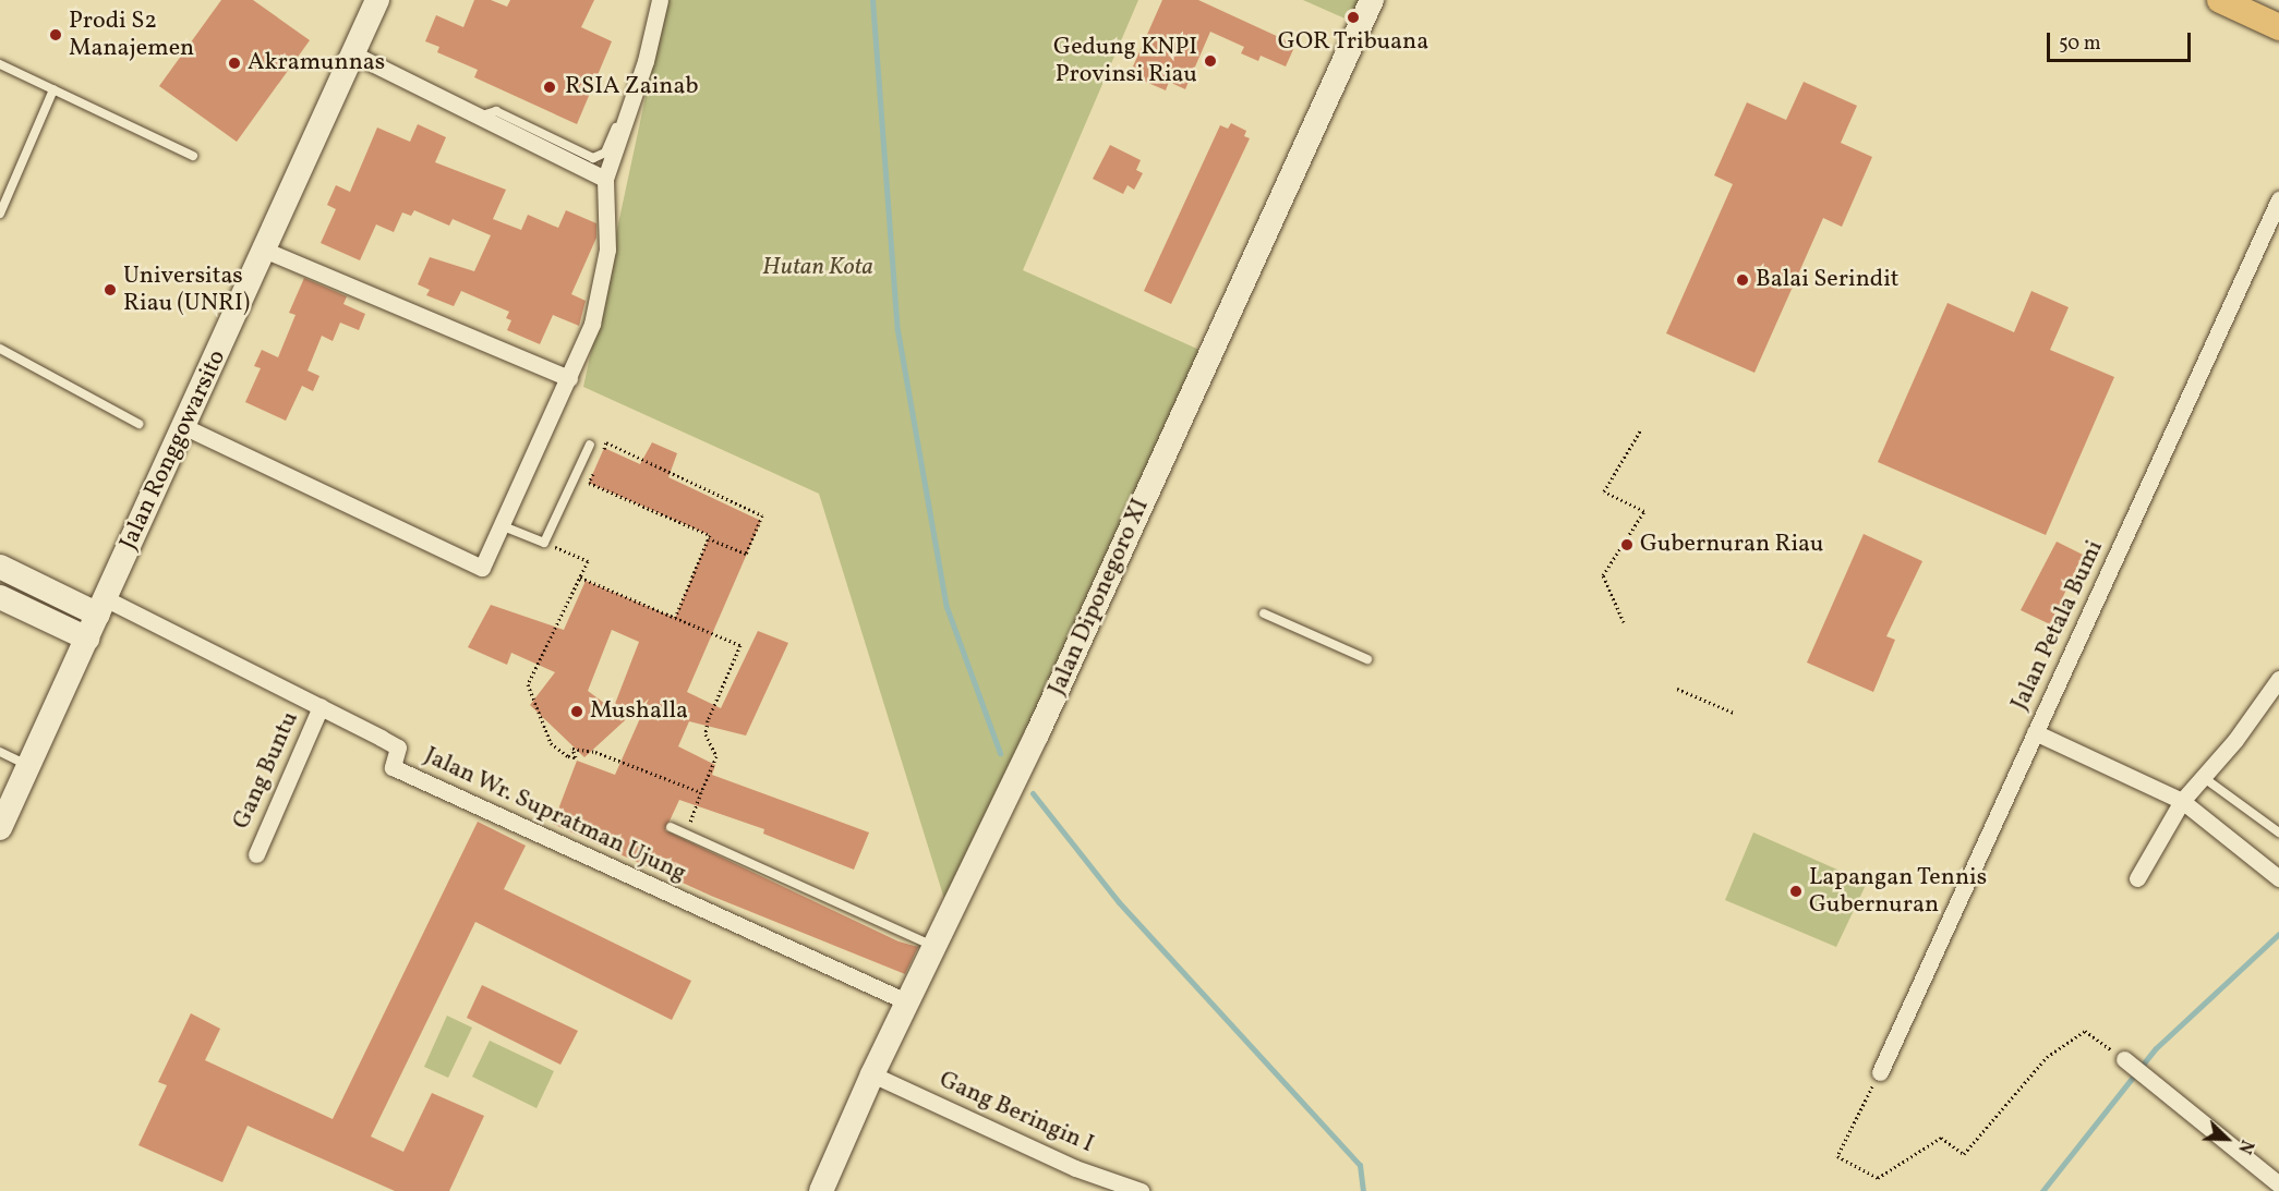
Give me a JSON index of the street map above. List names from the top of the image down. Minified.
{"streets":{"street":["Jalan Ronggowarsito","Jalan Diponegoro XI","Jalan Petala Bumi","Gang Buntu","Jalan Wr. Supratman Ujung","Gang Beringin I"]},"crossings":[["Jalan Ronggowarsito","Jalan Wr. Supratman Ujung"],["Jalan Diponegoro XI","Jalan Wr. Supratman Ujung"],["Jalan Diponegoro XI","Gang Beringin I"],["Gang Buntu","Jalan Wr. Supratman Ujung"]],"parks":["Hutan Kota"],"places":["GOR Tribuana","Prodi S2 Manajemen","Gedung KNPI Provinsi Riau","Akramunnas","RSIA Zainab","Balai Serindit","Universitas Riau (UNRI)","Gubernuran Riau","Mushalla","Lapangan Tennis Gubernuran"],"scale_bar":"50 m","north":"bottom right"}
